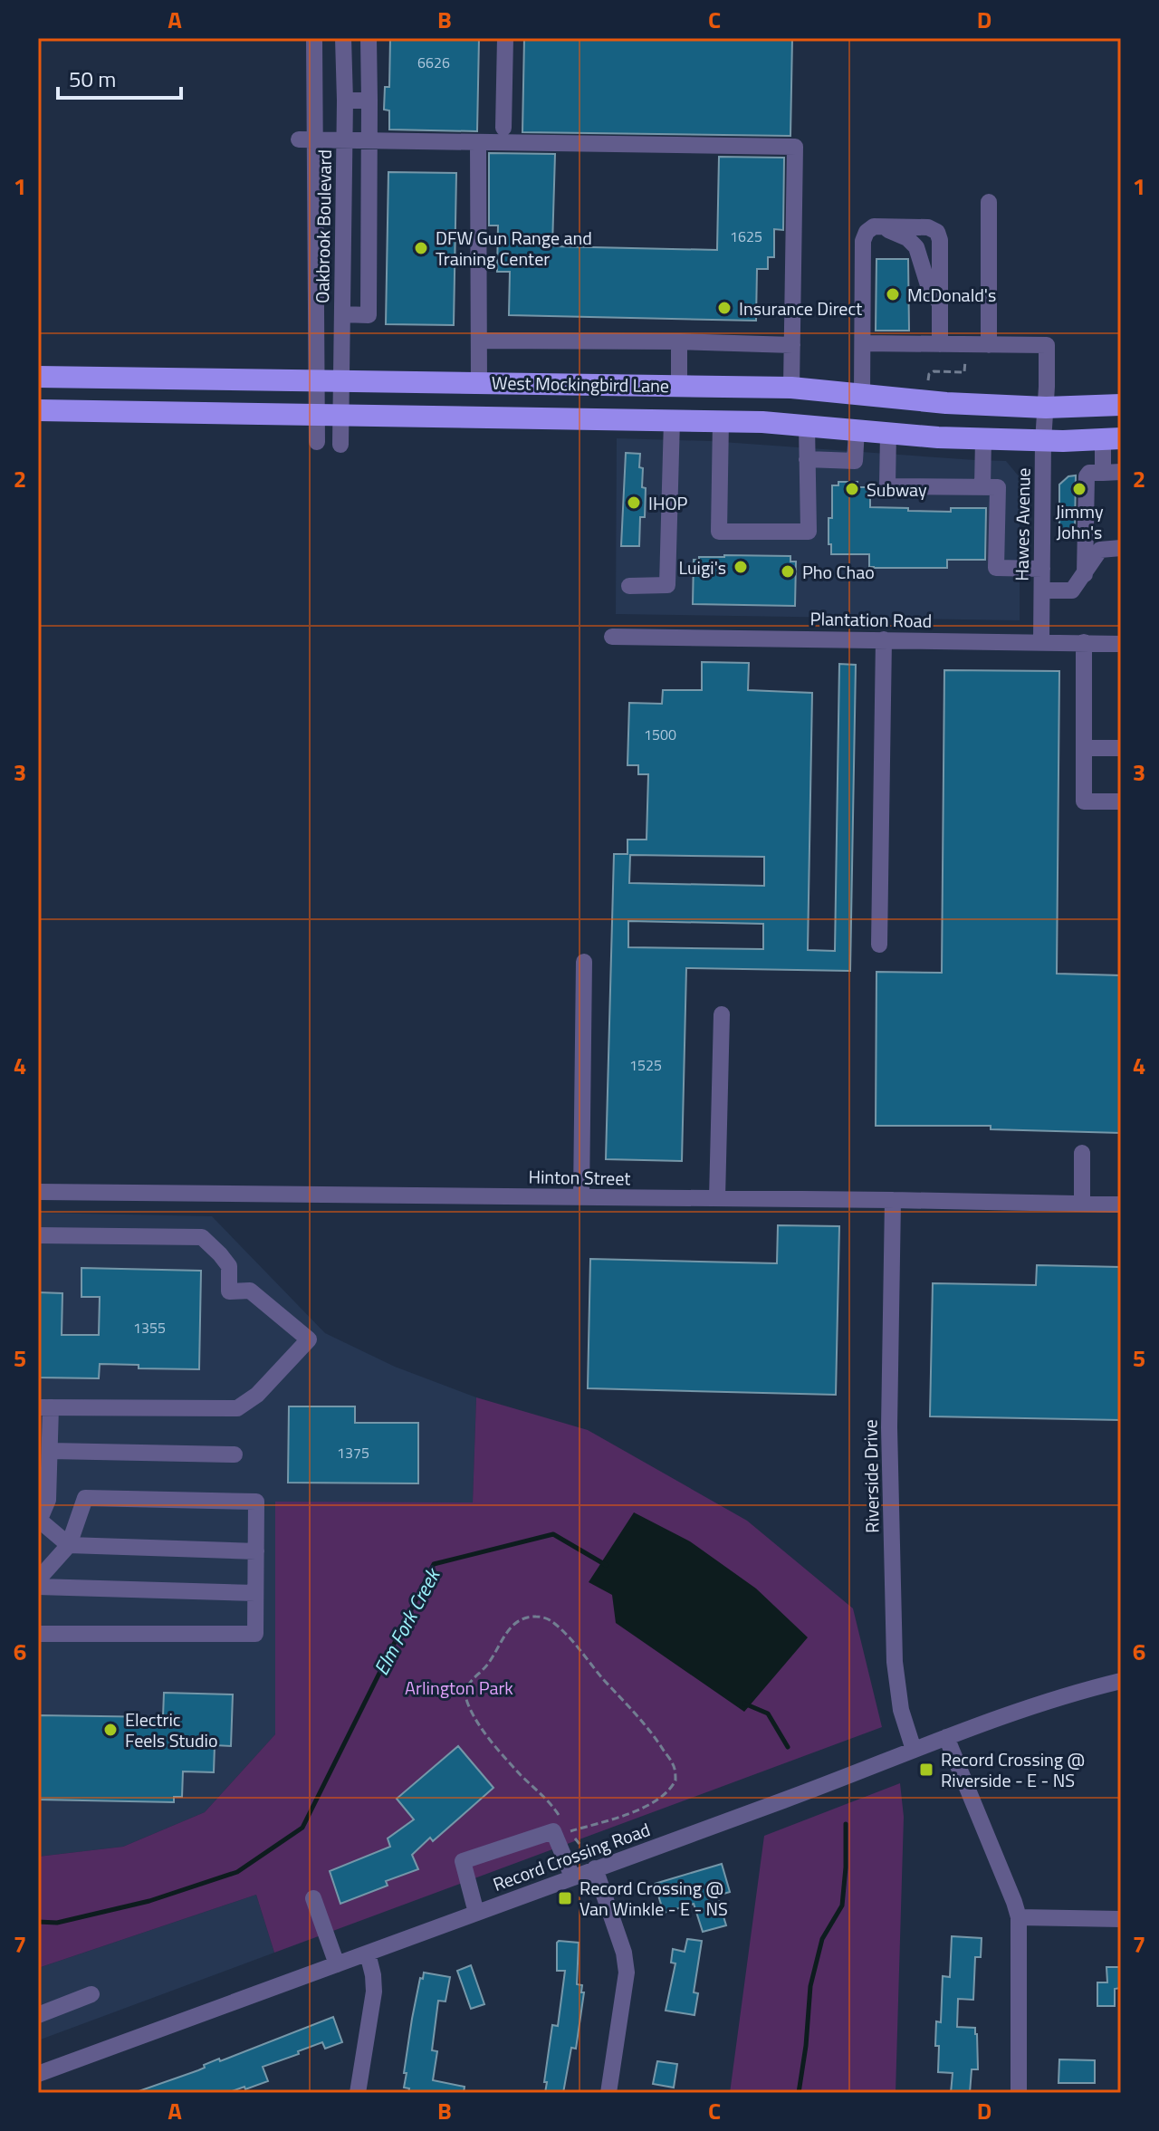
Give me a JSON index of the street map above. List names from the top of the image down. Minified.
{"streets":{"main road":["West Mockingbird Lane"],"street":["Oakbrook Boulevard","Hawes Avenue","Plantation Road","Hinton Street","Riverside Drive","Record Crossing Road"]},"crossings":[["Oakbrook Boulevard","West Mockingbird Lane"],["West Mockingbird Lane","Hawes Avenue"],["Hawes Avenue","Plantation Road"],["Hinton Street","Riverside Drive"],["Riverside Drive","Record Crossing Road"]],"water":["Elm Fork Creek"],"parks":["Arlington Park"],"places":{"other":["DFW Gun Range and Training Center","McDonald's","Insurance Direct","Subway","Jimmy John's","IHOP","Luigi's","Pho Chao","Electric Feels Studio"],"transit":["Record Crossing @ Riverside - E - NS","Record Crossing @ Van Winkle - E - NS"]},"house_numbers":["6626","1625","1500","1525","1355","1375"],"scale_bar":"50 m","grid":{"columns":["A","B","C","D"],"rows":["1","2","3","4","5","6","7"]}}
